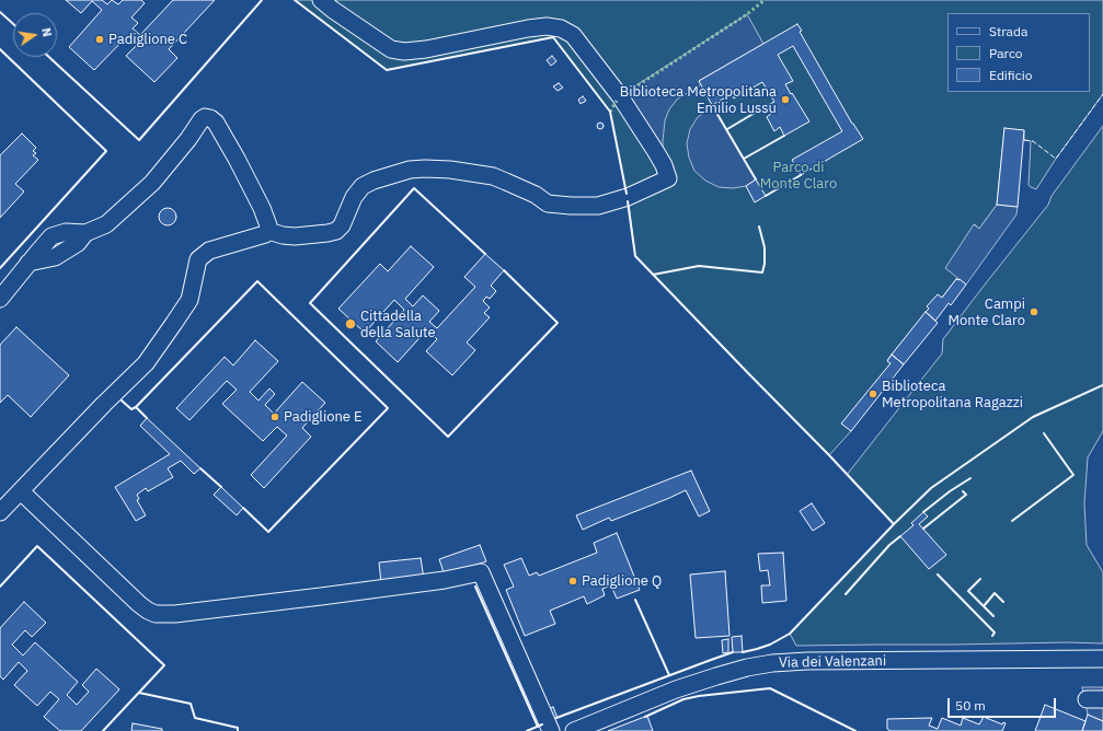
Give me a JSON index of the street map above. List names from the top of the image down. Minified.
{"streets":{"street":["Via dei Valenzani"]},"parks":["Parco di Monte Claro"],"places":["Padiglione C","Biblioteca Metropolitana Emilio Lussu","Campi Monte Claro","Cittadella della Salute","Biblioteca Metropolitana Ragazzi","Padiglione E","Padiglione Q"],"legend":["Strada","Parco","Edificio"],"scale_bar":"50 m","north":"right"}
